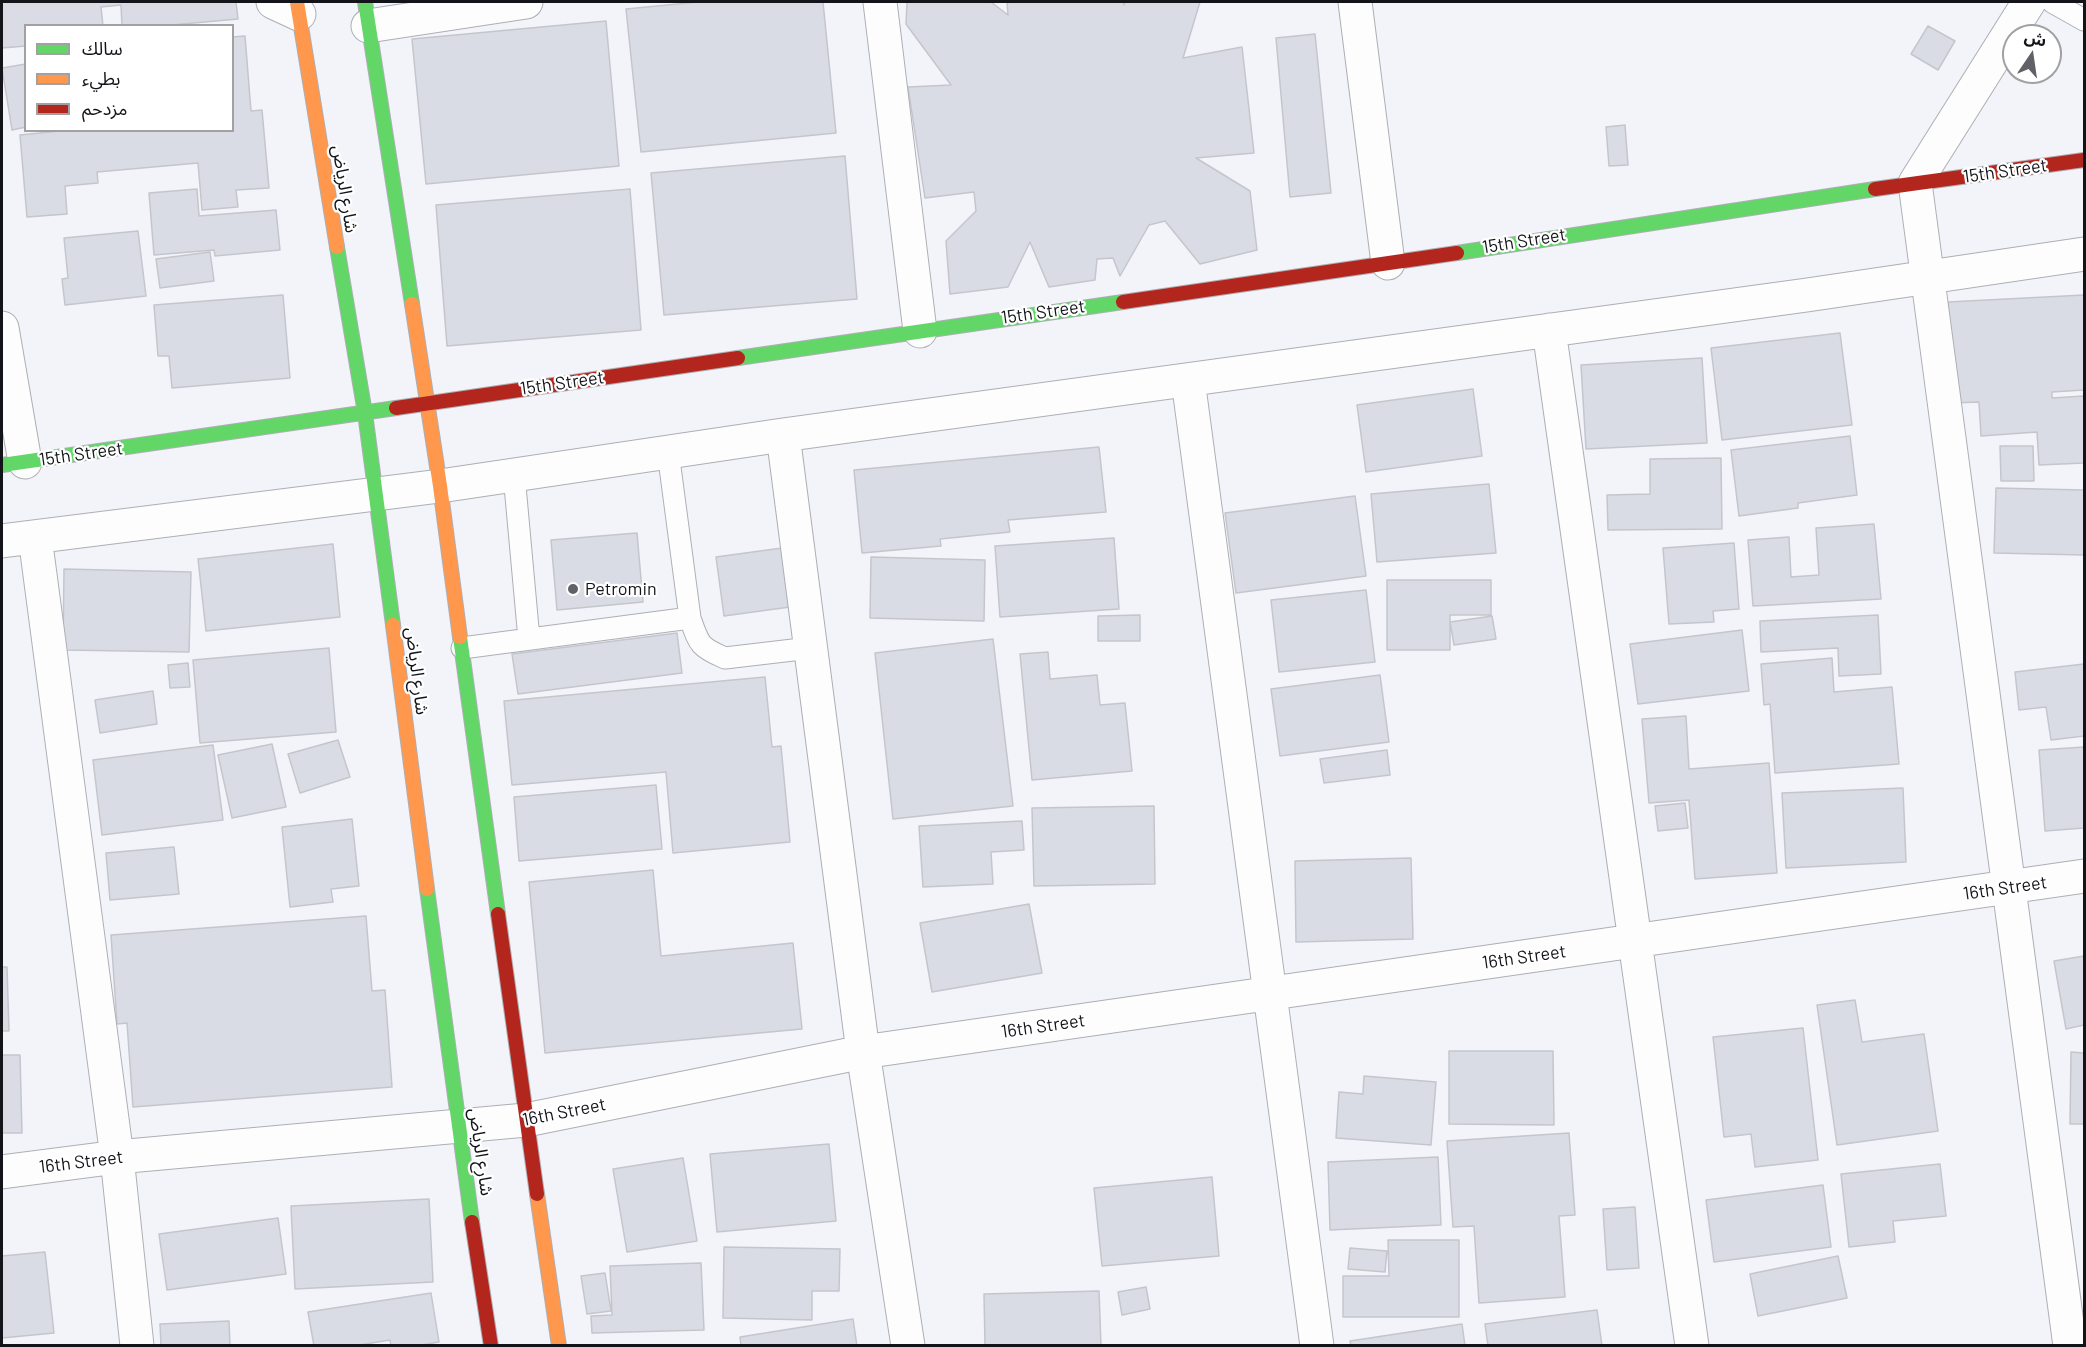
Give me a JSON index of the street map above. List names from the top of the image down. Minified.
{"streets":{"main road":["15th Street","شارع الرياض"],"street":["16th Street"]},"crossings":[["15th Street","شارع الرياض"],["شارع الرياض","16th Street"]],"places":["Petromin"],"legend":["سالك","بطيء","مزدحم"],"north":"top"}
